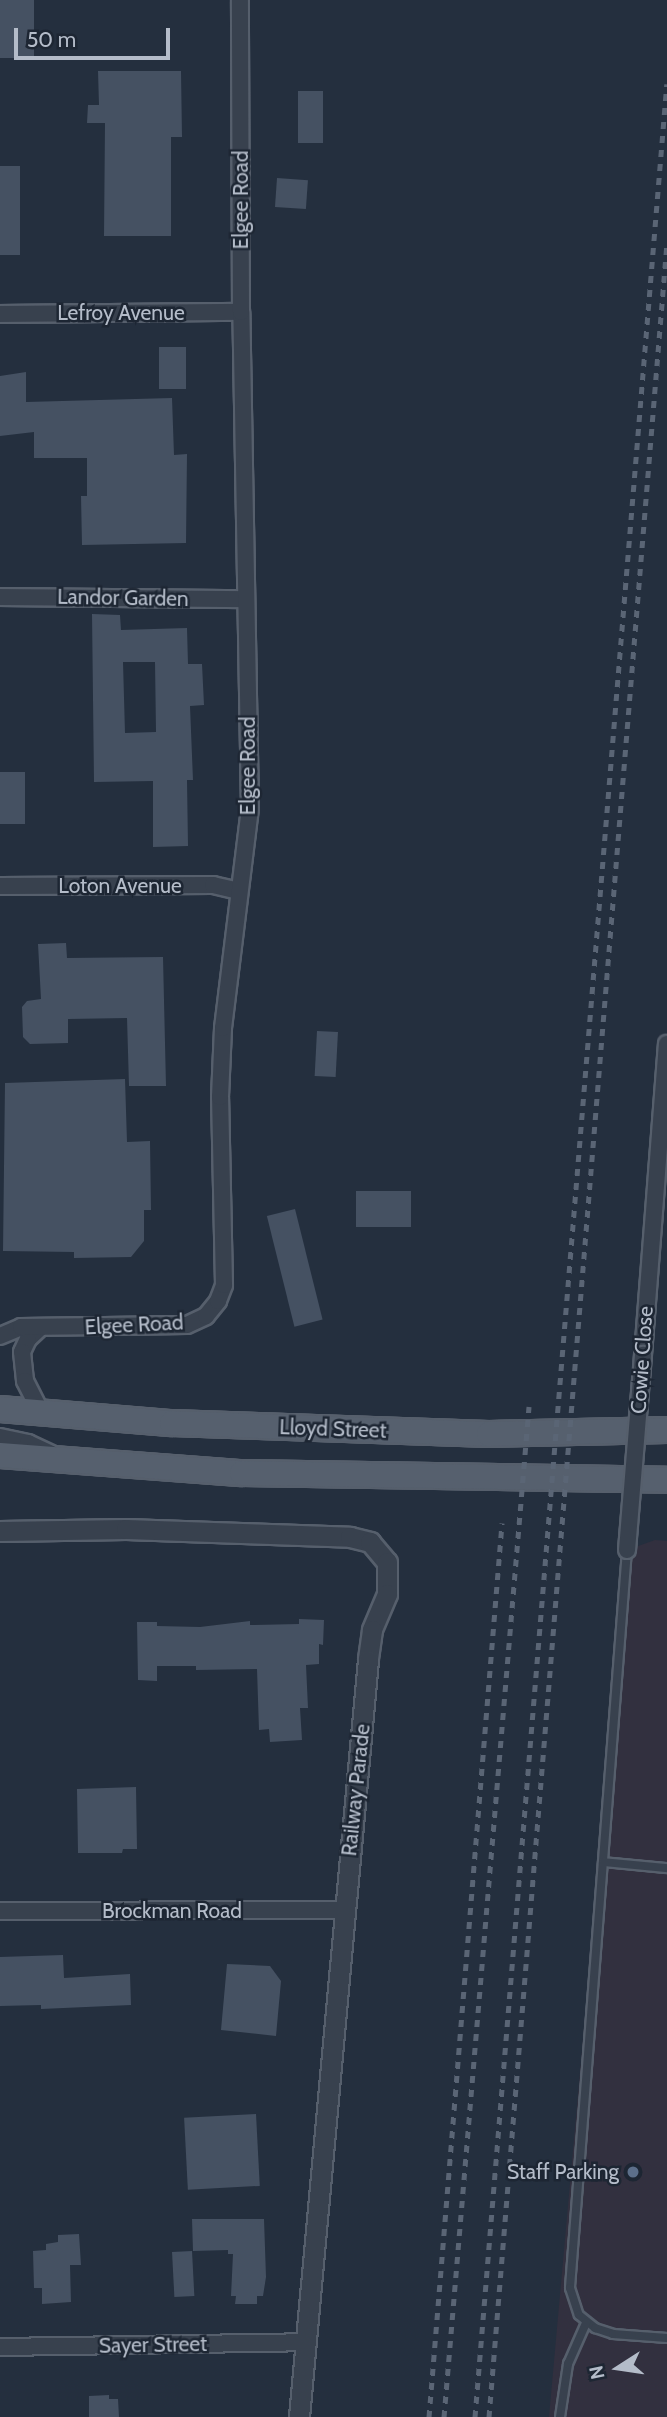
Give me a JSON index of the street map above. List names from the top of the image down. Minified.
{"streets":{"main road":["Lloyd Street"],"street":["Elgee Road","Lefroy Avenue","Landor Garden","Loton Avenue","Cowie Close","Railway Parade","Brockman Road","Sayer Street"]},"crossings":[["Elgee Road","Lefroy Avenue"],["Elgee Road","Landor Garden"],["Elgee Road","Loton Avenue"],["Railway Parade","Brockman Road"],["Railway Parade","Sayer Street"]],"places":["Staff Parking"],"scale_bar":"50 m","north":"left"}
